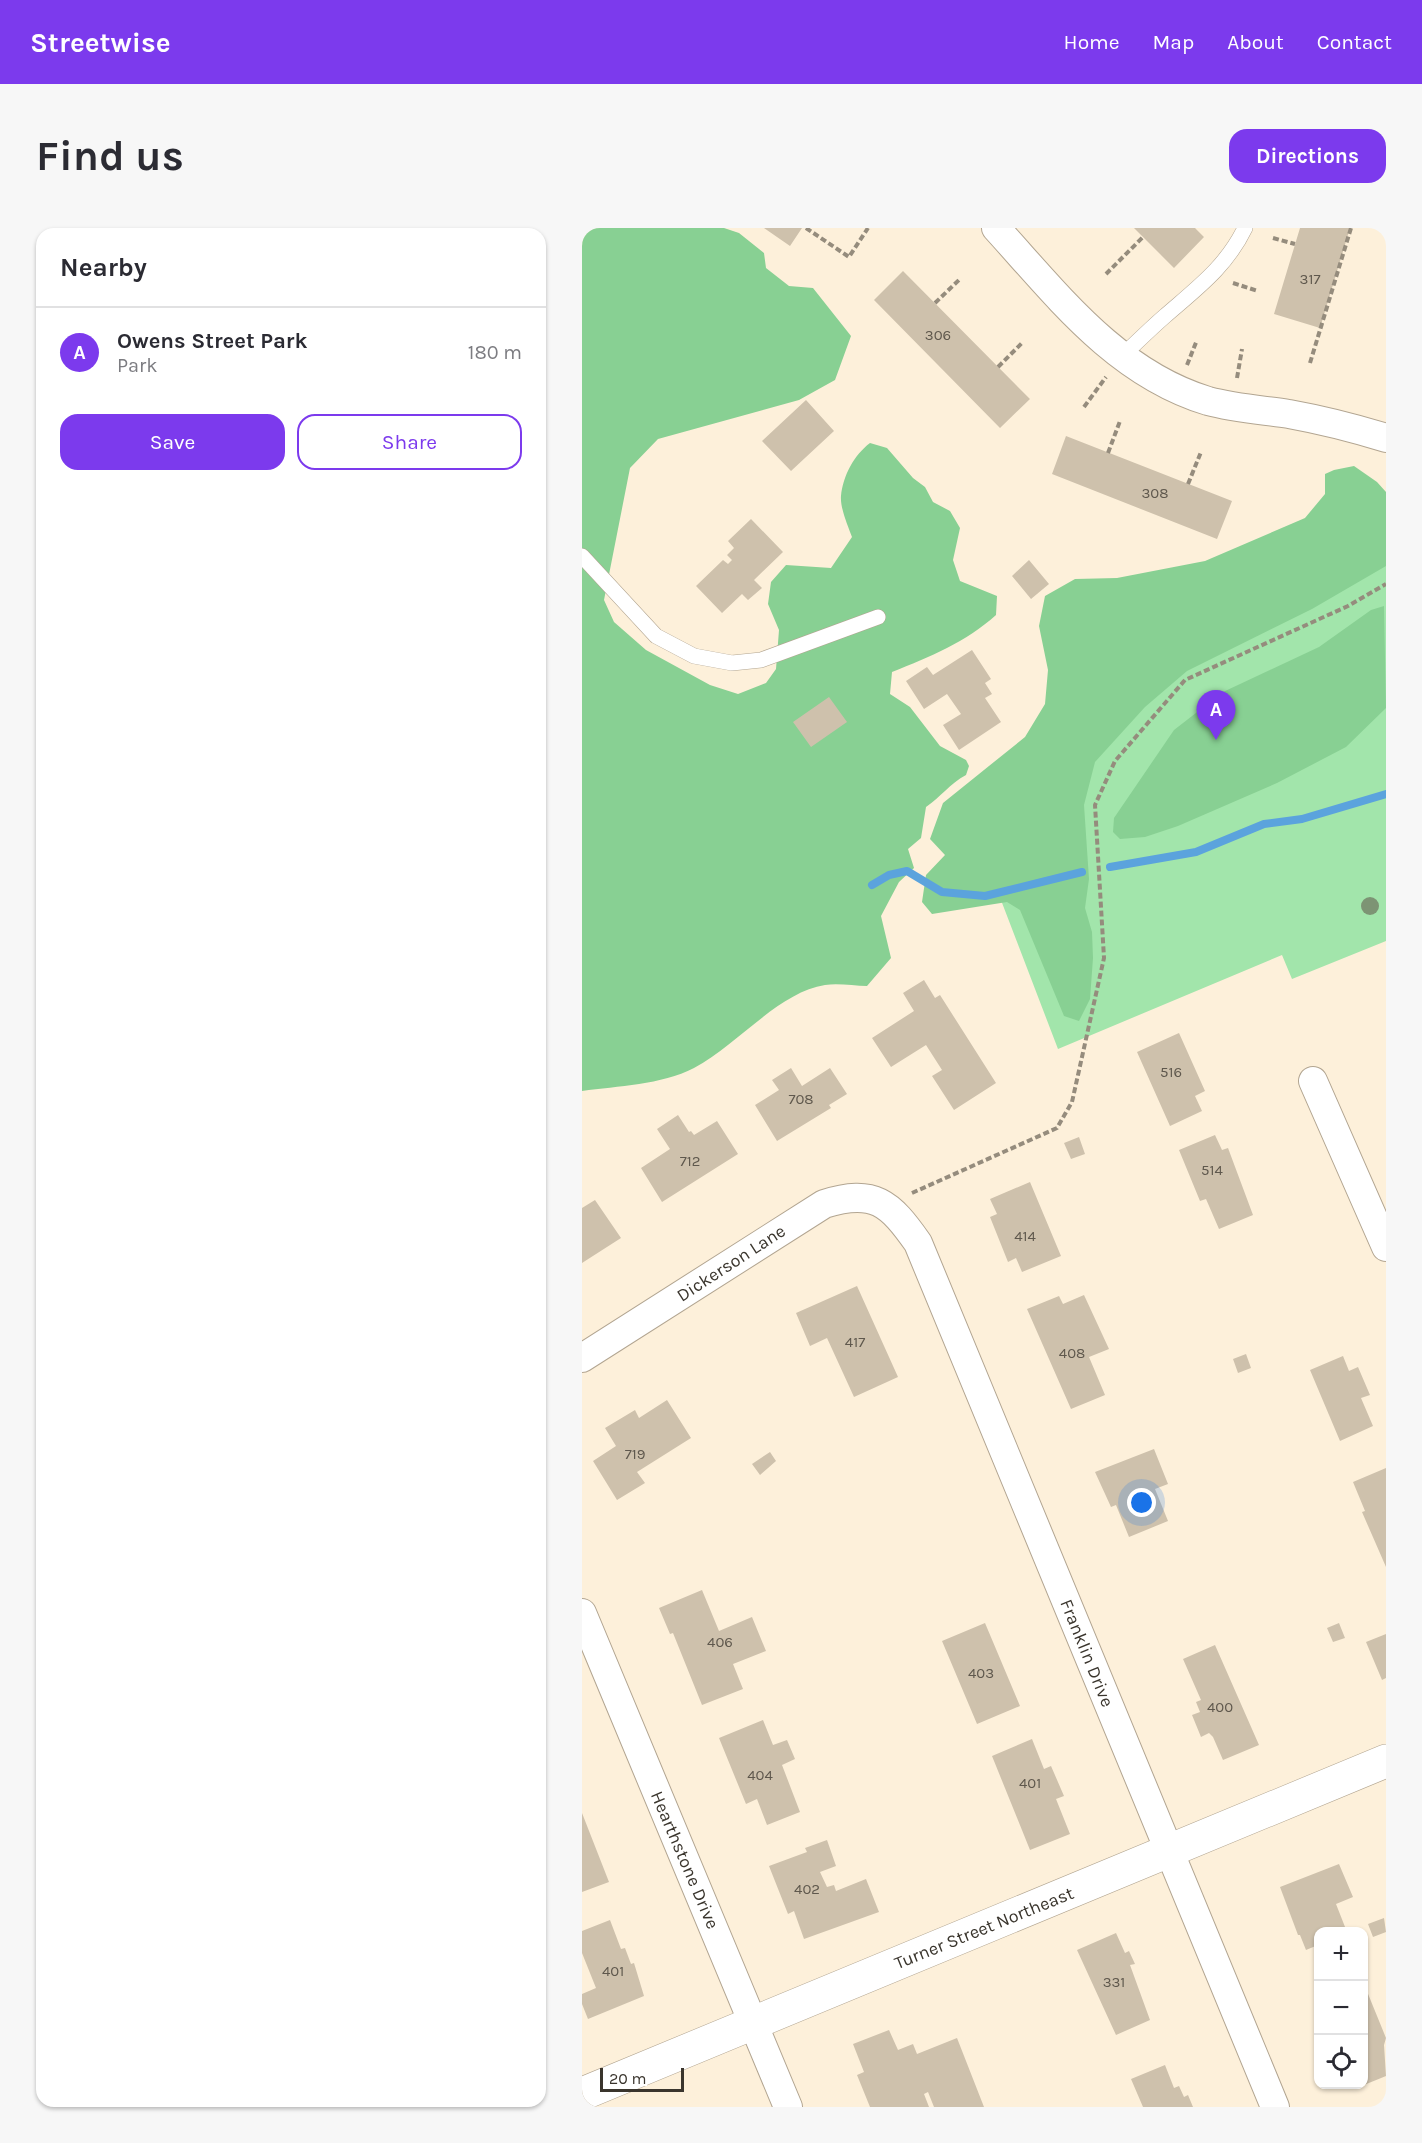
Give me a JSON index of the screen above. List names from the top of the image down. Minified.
{"streets":{"street":["Dickerson Lane","Franklin Drive","Hearthstone Drive","Turner Street Northeast"]},"crossings":[["Dickerson Lane","Franklin Drive"],["Franklin Drive","Turner Street Northeast"],["Hearthstone Drive","Turner Street Northeast"]],"house_numbers":["317","306","308","516","708","712","514","414","417","408","719","406","403","400","404","401","402","401","331"],"scale_bar":"20 m","page":{"header":"Streetwise","nav":["Home","Map","About","Contact"],"buttons":["Directions",["Save","Share"]],"title":"Find us","heading":"Nearby","list":[{"mark":"A","name":"Owens Street Park","note":"Park","value":"180 m"}],"pins":"A","map_buttons":["+","−"],"scale":"20 m"}}
